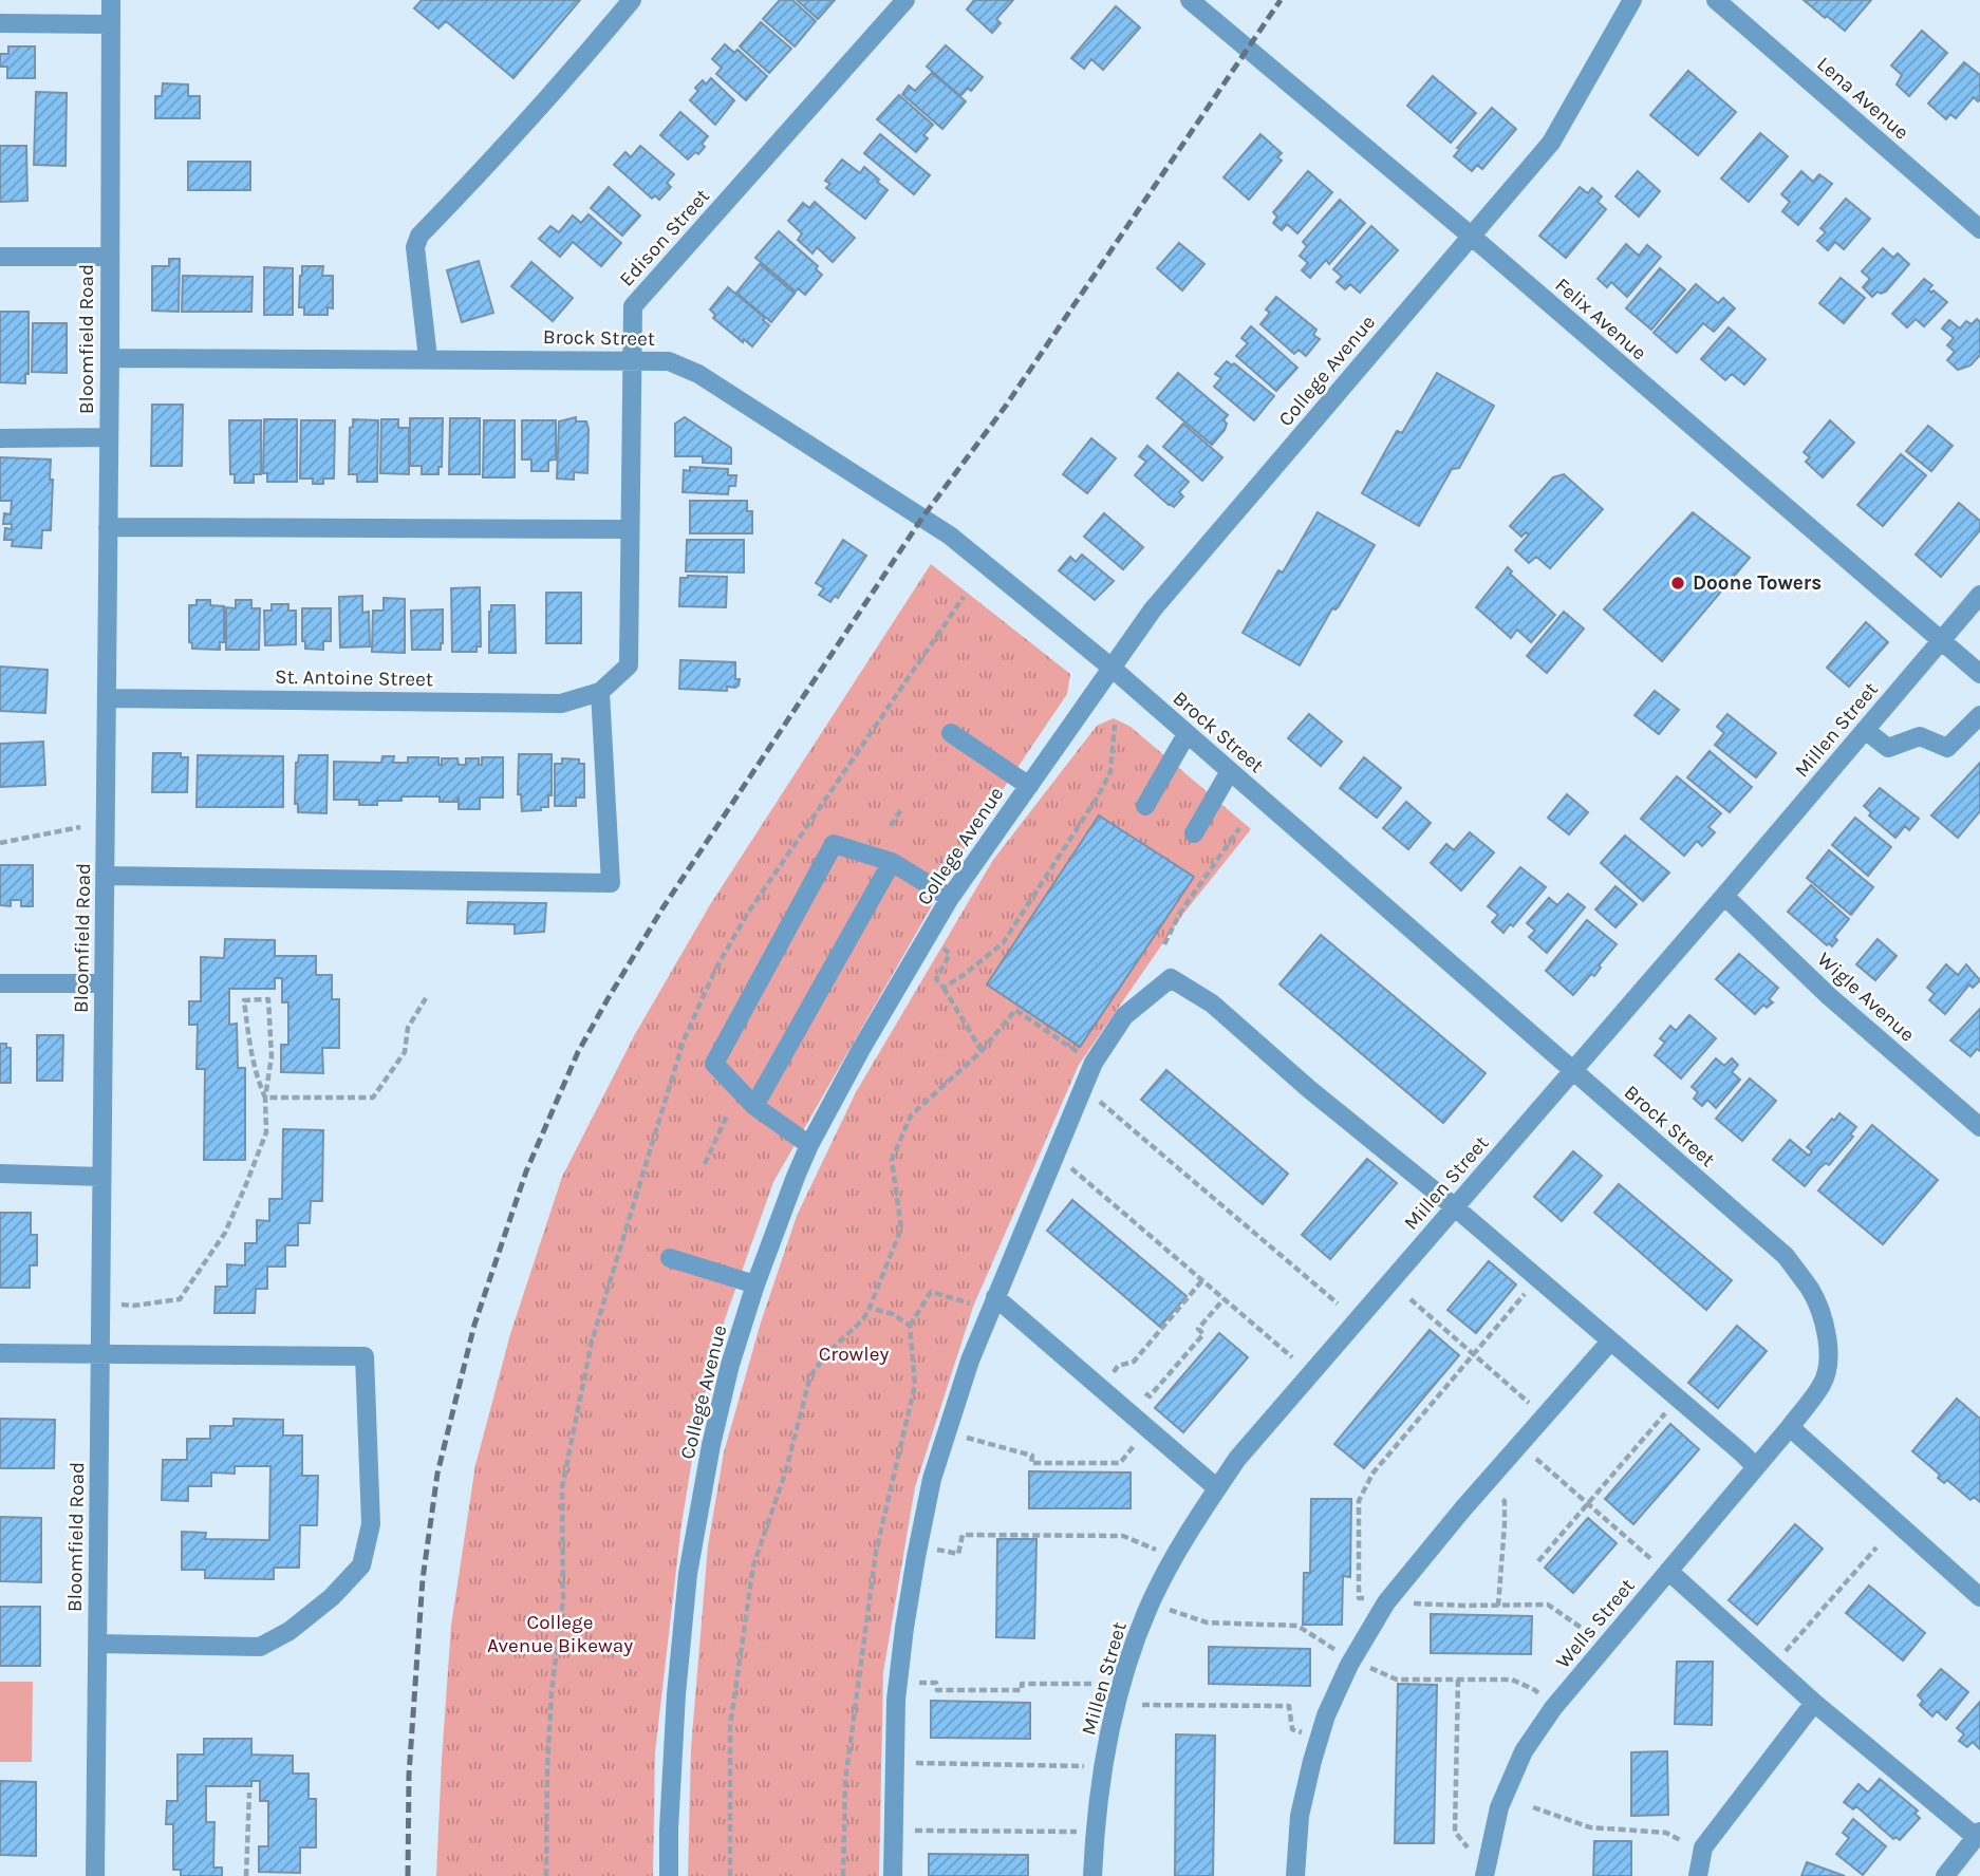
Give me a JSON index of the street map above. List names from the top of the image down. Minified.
{"streets":{"street":["Lena Avenue","Edison Street","Felix Avenue","Brock Street","Bloomfield Road","College Avenue","St. Antoine Street","Millen Street","Wigle Avenue","Wells Street"]},"crossings":[["Edison Street","Brock Street"],["Edison Street","St. Antoine Street"],["Felix Avenue","College Avenue"],["Felix Avenue","Millen Street"],["Brock Street","Bloomfield Road"],["Brock Street","College Avenue"],["Brock Street","Millen Street"],["Brock Street","Wells Street"],["Bloomfield Road","St. Antoine Street"],["Millen Street","Wigle Avenue"]],"parks":["Crowley","College Avenue Bikeway"],"places":["Doone Towers"]}
